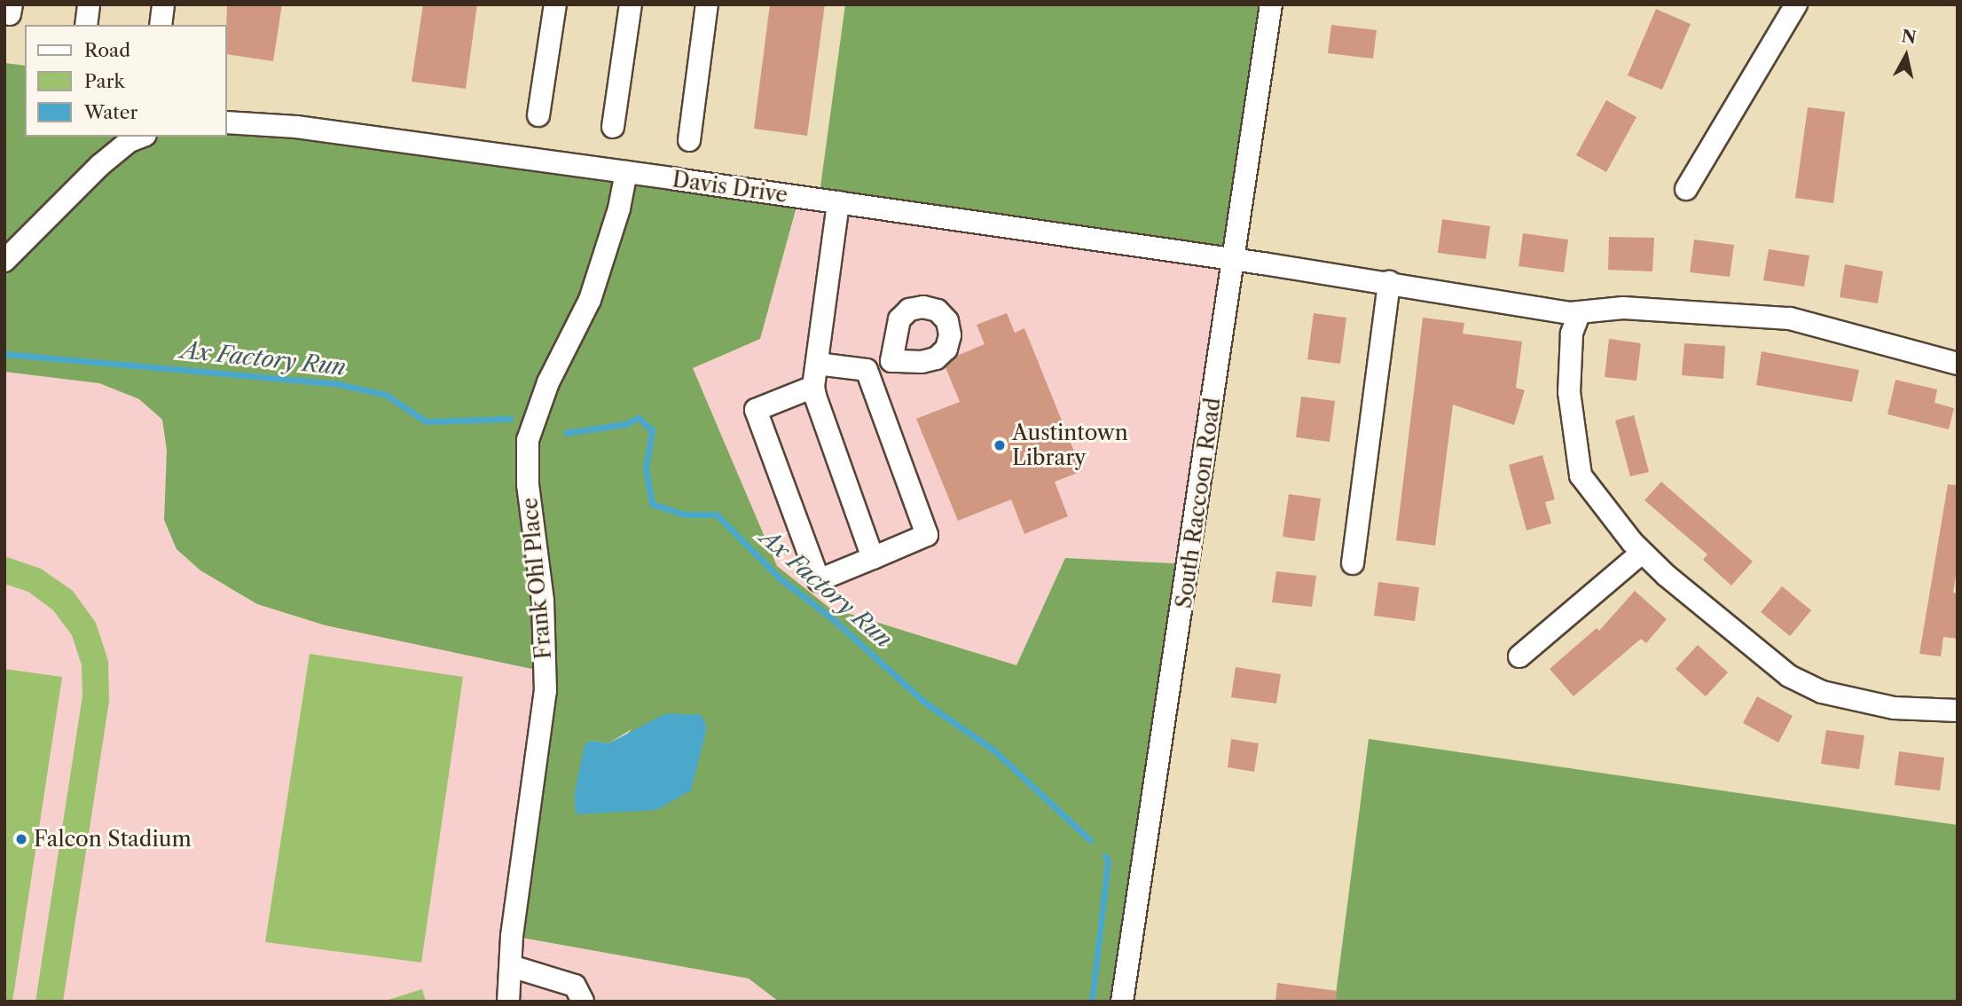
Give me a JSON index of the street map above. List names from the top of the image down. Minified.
{"streets":{"street":["Davis Drive","South Raccoon Road","Frank Ohl Place"]},"crossings":[["Davis Drive","South Raccoon Road"],["Davis Drive","Frank Ohl Place"]],"water":["Ax Factory Run"],"places":["Austintown Library","Falcon Stadium"],"legend":["Road","Park","Water"],"north":"top"}
